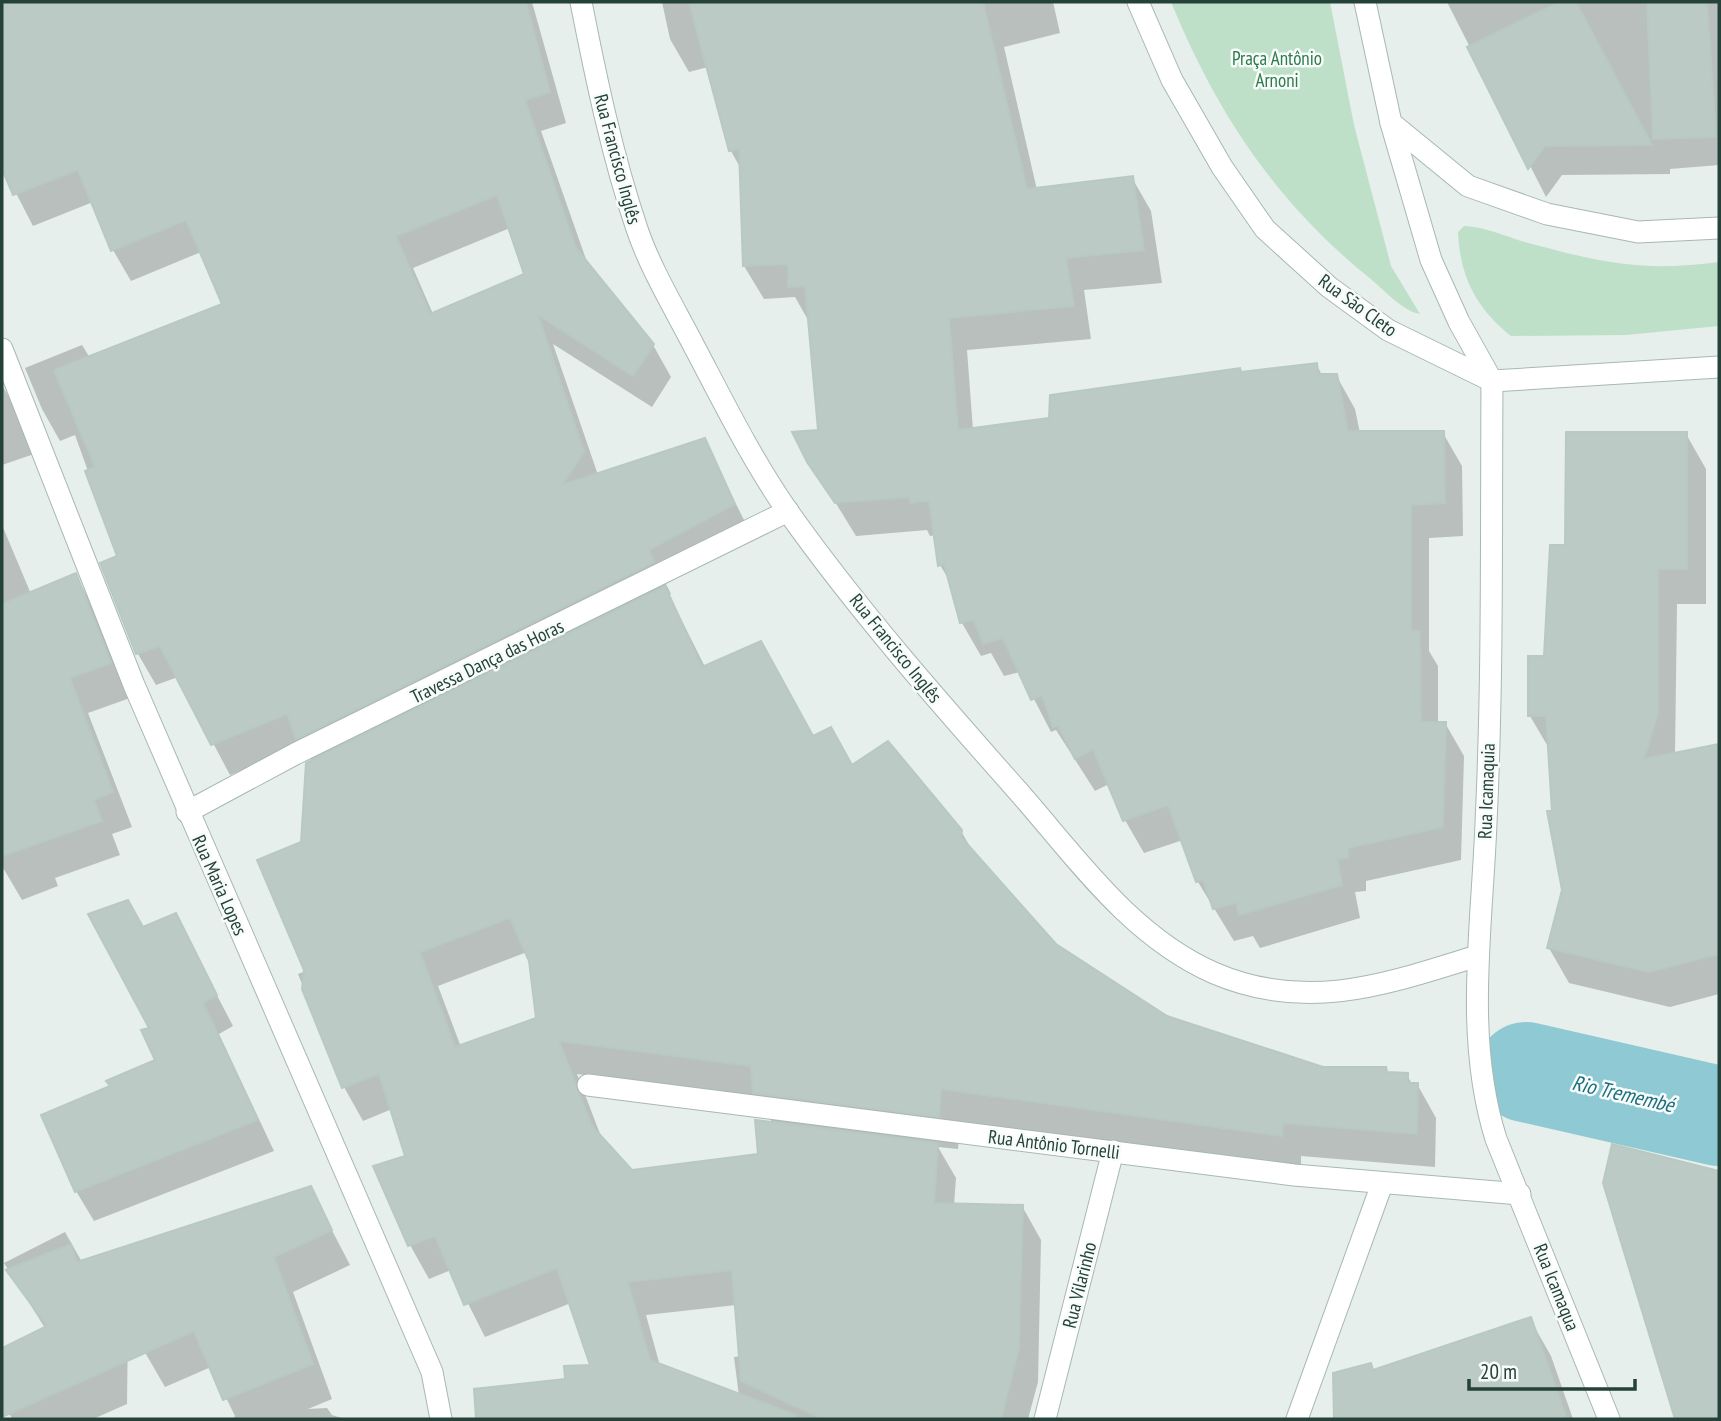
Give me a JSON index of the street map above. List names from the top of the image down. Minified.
{"streets":{"street":["Rua Francisco Inglês","Rua São Cleto","Travessa Dança das Horas","Rua Icamaquia","Rua Maria Lopes","Rua Antônio Tornelli","Rua Vilarinho","Rua Icamaqua"]},"crossings":[["Rua Francisco Inglês","Travessa Dança das Horas"],["Rua Francisco Inglês","Rua Icamaquia"],["Rua São Cleto","Rua Icamaquia"],["Travessa Dança das Horas","Rua Maria Lopes"],["Rua Icamaquia","Rua Antônio Tornelli"],["Rua Icamaquia","Rua Icamaqua"],["Rua Antônio Tornelli","Rua Vilarinho"],["Rua Antônio Tornelli","Rua Icamaqua"]],"water":["Rio Tremembé"],"parks":["Praça Antônio Arnoni"],"scale_bar":"20 m"}
